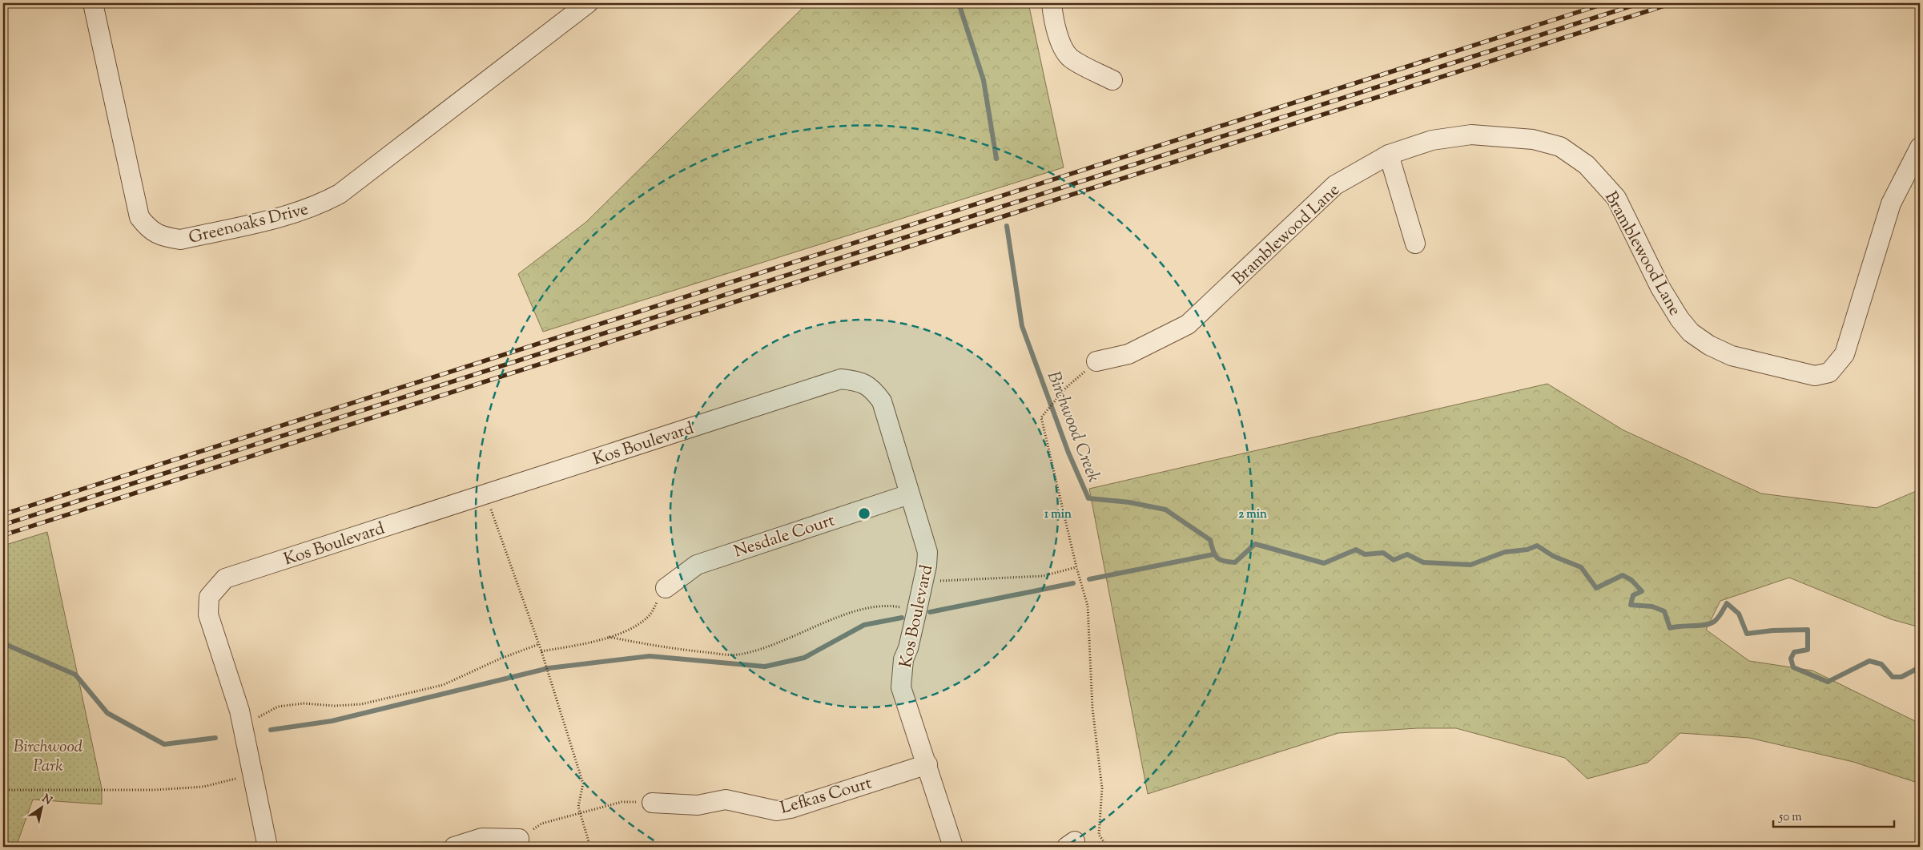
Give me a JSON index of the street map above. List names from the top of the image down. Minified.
{"streets":{"street":["Greenoaks Drive","Bramblewood Lane","Kos Boulevard","Nesdale Court","Lefkas Court"]},"crossings":[["Kos Boulevard","Nesdale Court"],["Kos Boulevard","Lefkas Court"]],"water":["Birchwood Creek"],"parks":["Birchwood Park"],"scale_bar":"50 m","north":"top right","rings":["1 min","2 min"]}
